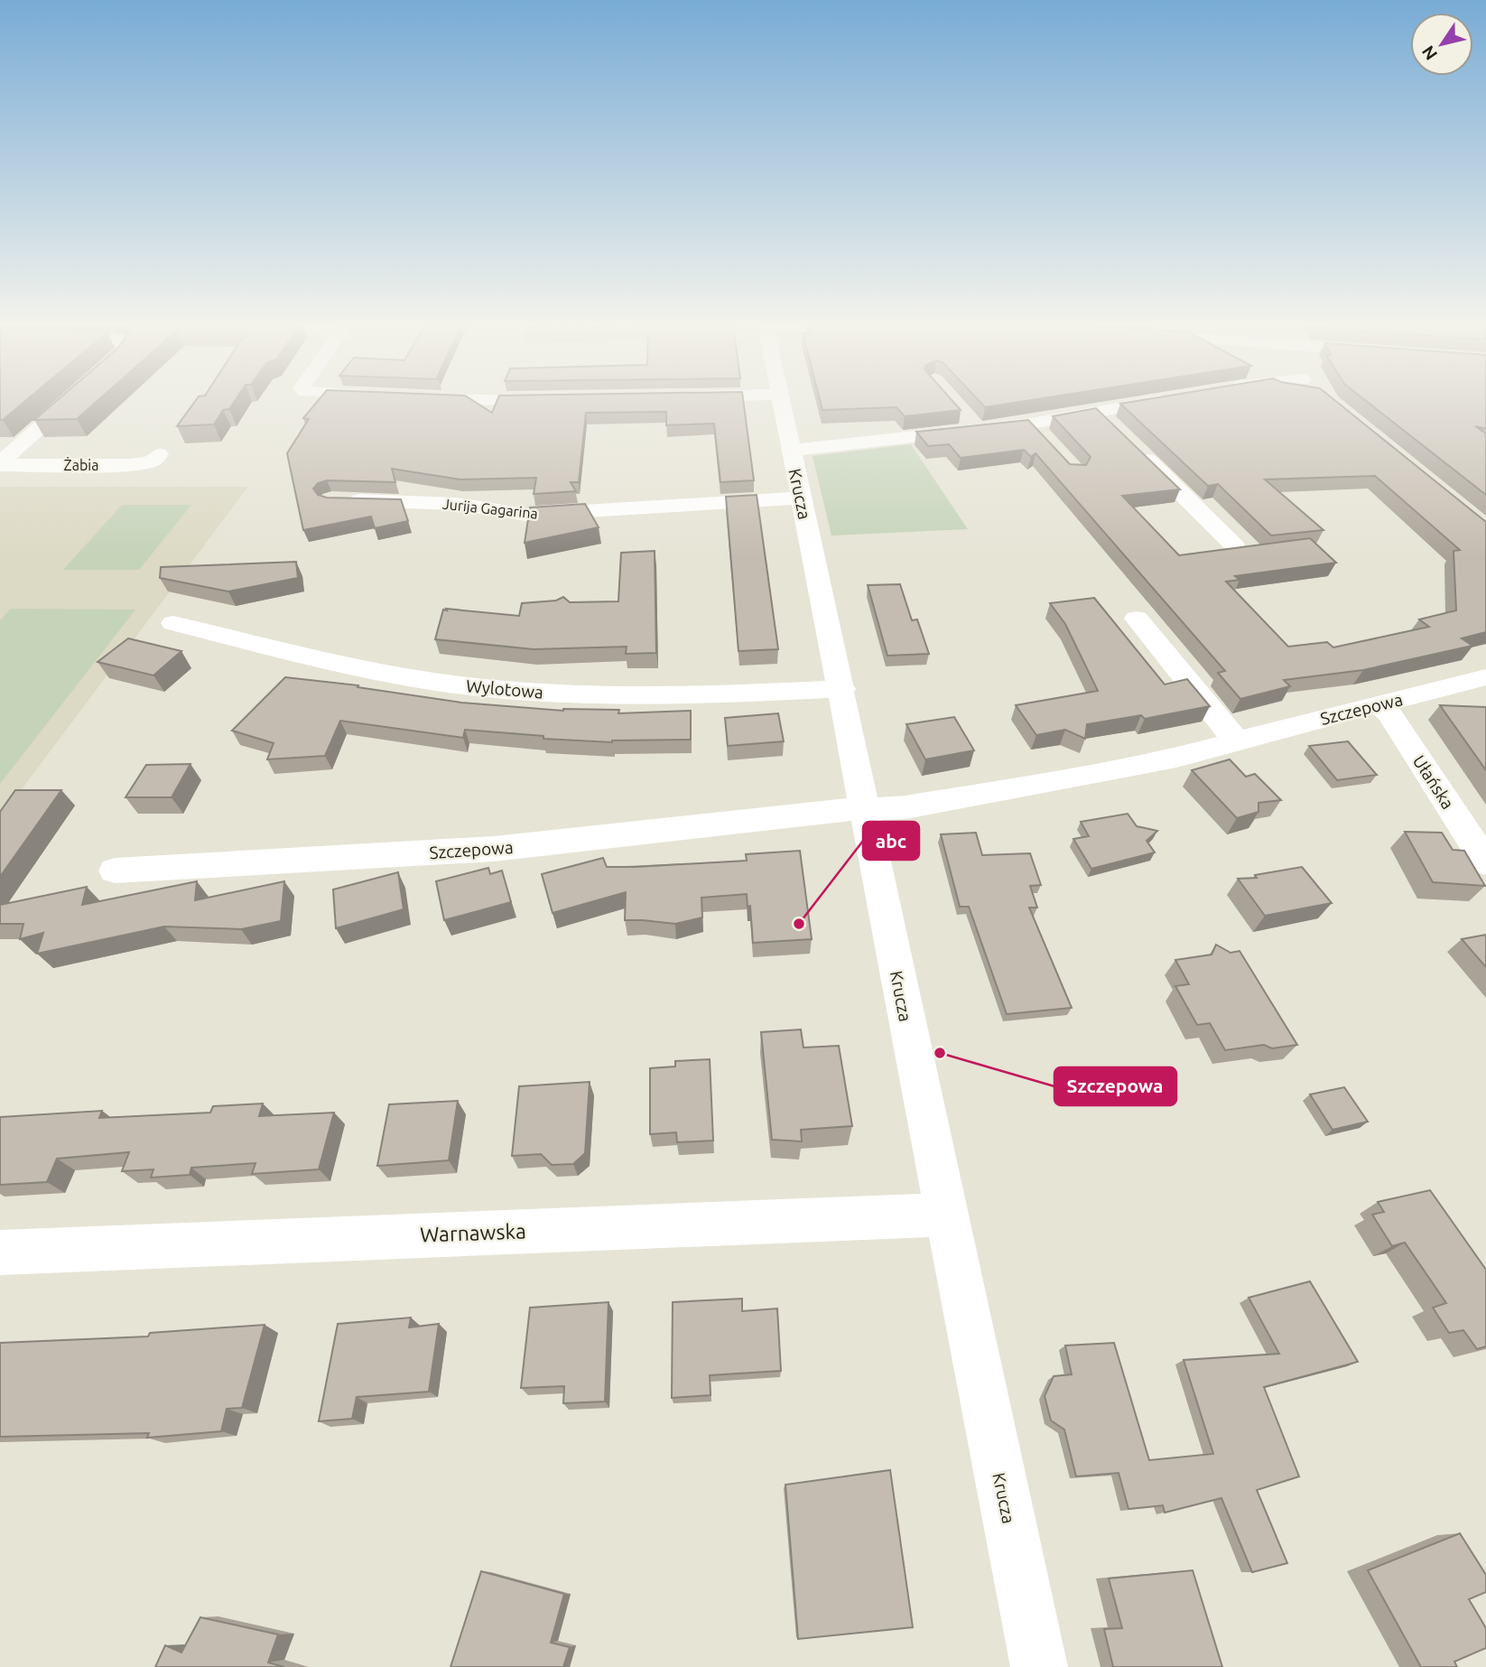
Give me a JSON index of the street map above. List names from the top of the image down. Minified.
{"streets":{"street":["Żabia","Krucza","Jurija Gagarina","Wylotowa","Szczepowa","Ułańska","Warnawska"]},"crossings":[["Krucza","Jurija Gagarina"],["Krucza","Wylotowa"],["Krucza","Szczepowa"],["Krucza","Warnawska"],["Szczepowa","Ułańska"]],"places":["abc","Szczepowa"],"north":"bottom left"}
